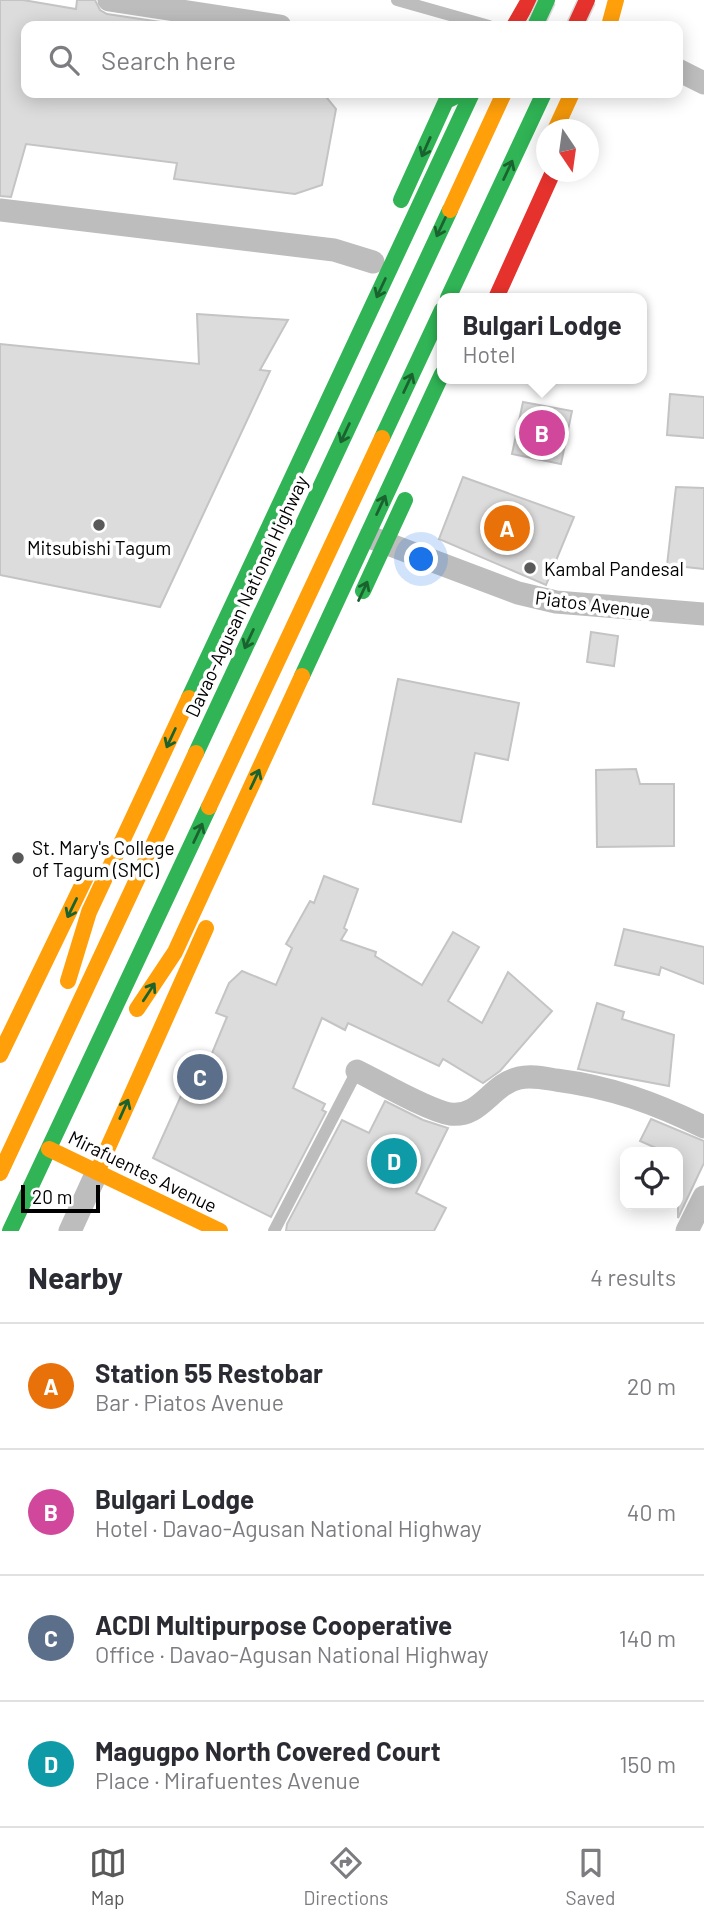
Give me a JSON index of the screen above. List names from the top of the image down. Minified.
{"streets":{"main road":["Davao-Agusan National Highway","Mirafuentes Avenue"],"street":["Piatos Avenue"]},"places":["Mitsubishi Tagum","Kambal Pandesal","St. Mary's College of Tagum (SMC)"],"scale_bar":"20 m","north":"bottom","page":{"search":"Search here","popup":["Bulgari Lodge","Hotel"],"pins":["B","A","C","D"],"scale":"20 m","heading":["Nearby","4 results"],"list":[{"mark":"A","name":"Station 55 Restobar","note":"Bar · Piatos Avenue","value":"20 m"},{"mark":"B","name":"Bulgari Lodge","note":"Hotel · Davao-Agusan National Highway","value":"40 m"},{"mark":"C","name":"ACDI Multipurpose Cooperative","note":"Office · Davao-Agusan National Highway","value":"140 m"},{"mark":"D","name":"Magugpo North Covered Court","note":"Place · Mirafuentes Avenue","value":"150 m"}],"nav":["Map","Directions","Saved"]}}
